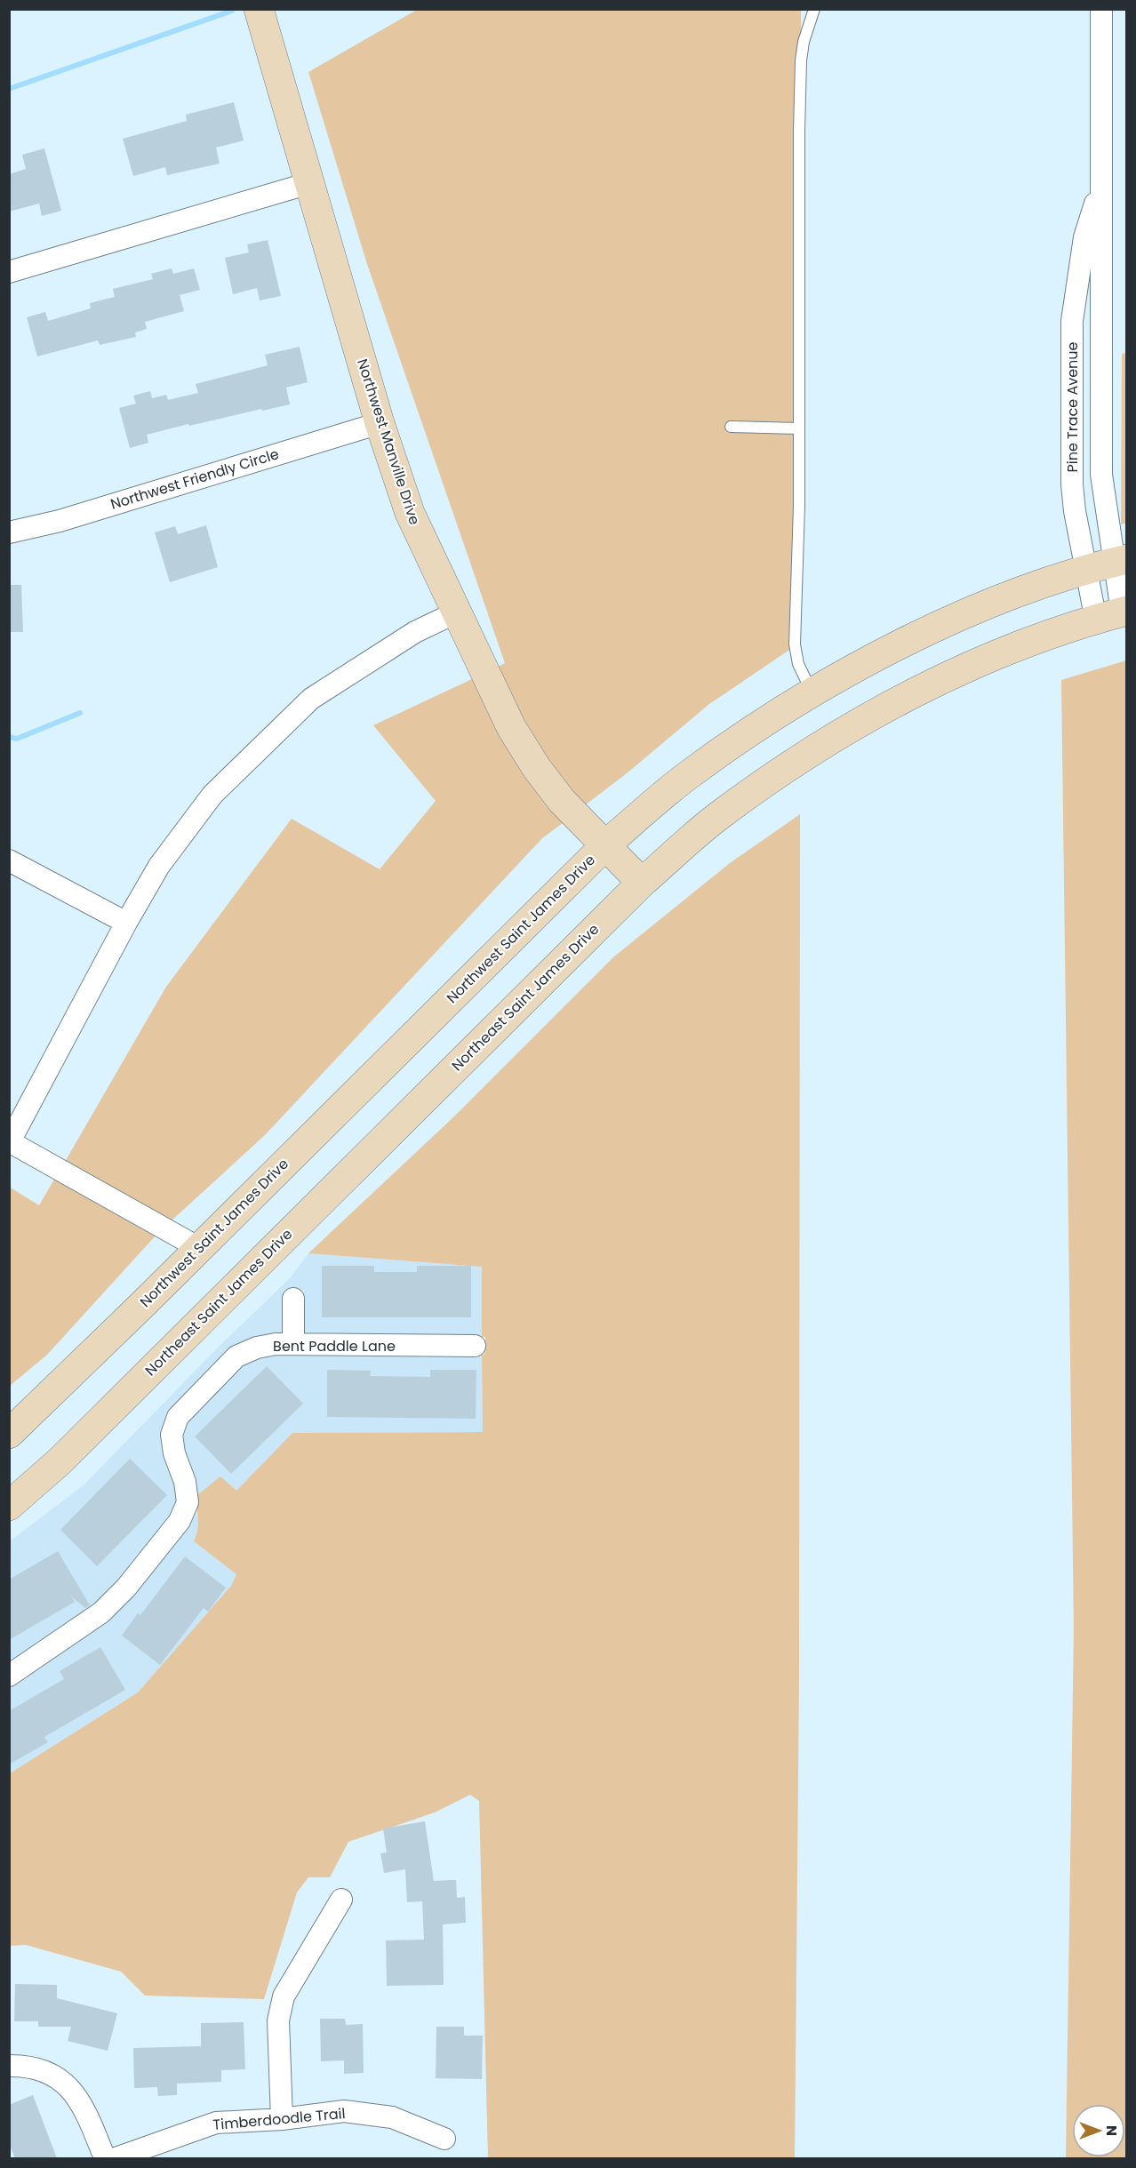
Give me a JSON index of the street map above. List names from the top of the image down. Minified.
{"streets":{"main road":["Northwest Manville Drive","Northwest Saint James Drive","Northeast Saint James Drive"],"street":["Pine Trace Avenue","Northwest Friendly Circle","Bent Paddle Lane","Timberdoodle Trail"]},"crossings":[["Pine Trace Avenue","Northwest Saint James Drive"],["Pine Trace Avenue","Northeast Saint James Drive"],["Northwest Manville Drive","Northwest Friendly Circle"],["Northwest Manville Drive","Northwest Saint James Drive"],["Northwest Manville Drive","Northeast Saint James Drive"]],"north":"right"}
